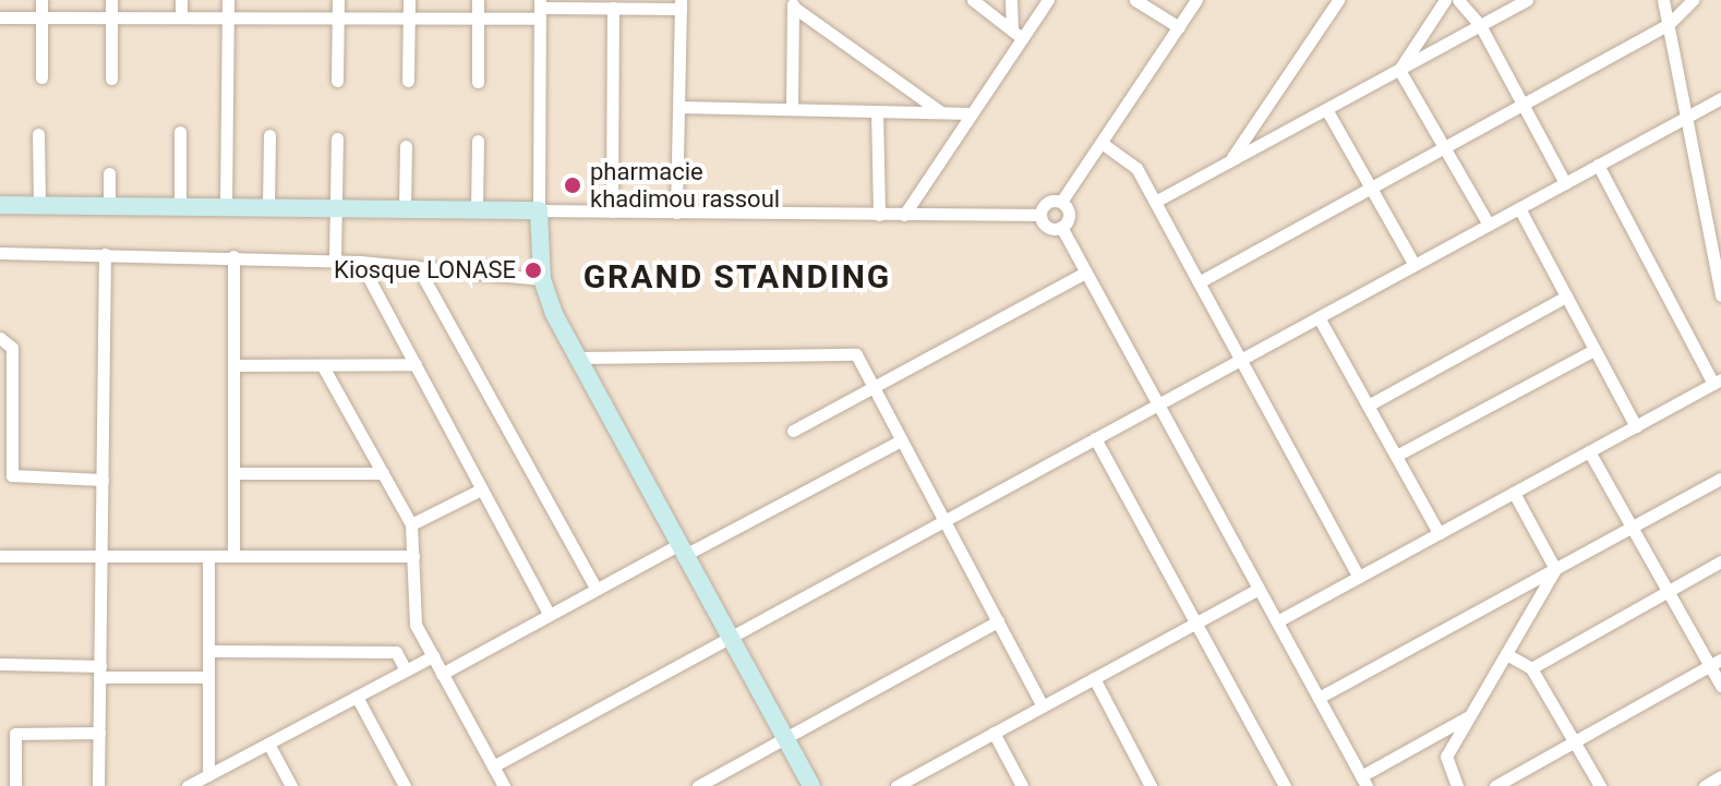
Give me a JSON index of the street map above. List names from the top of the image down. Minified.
{"districts":["GRAND STANDING"],"places":["pharmacie khadimou rassoul","Kiosque LONASE"]}
